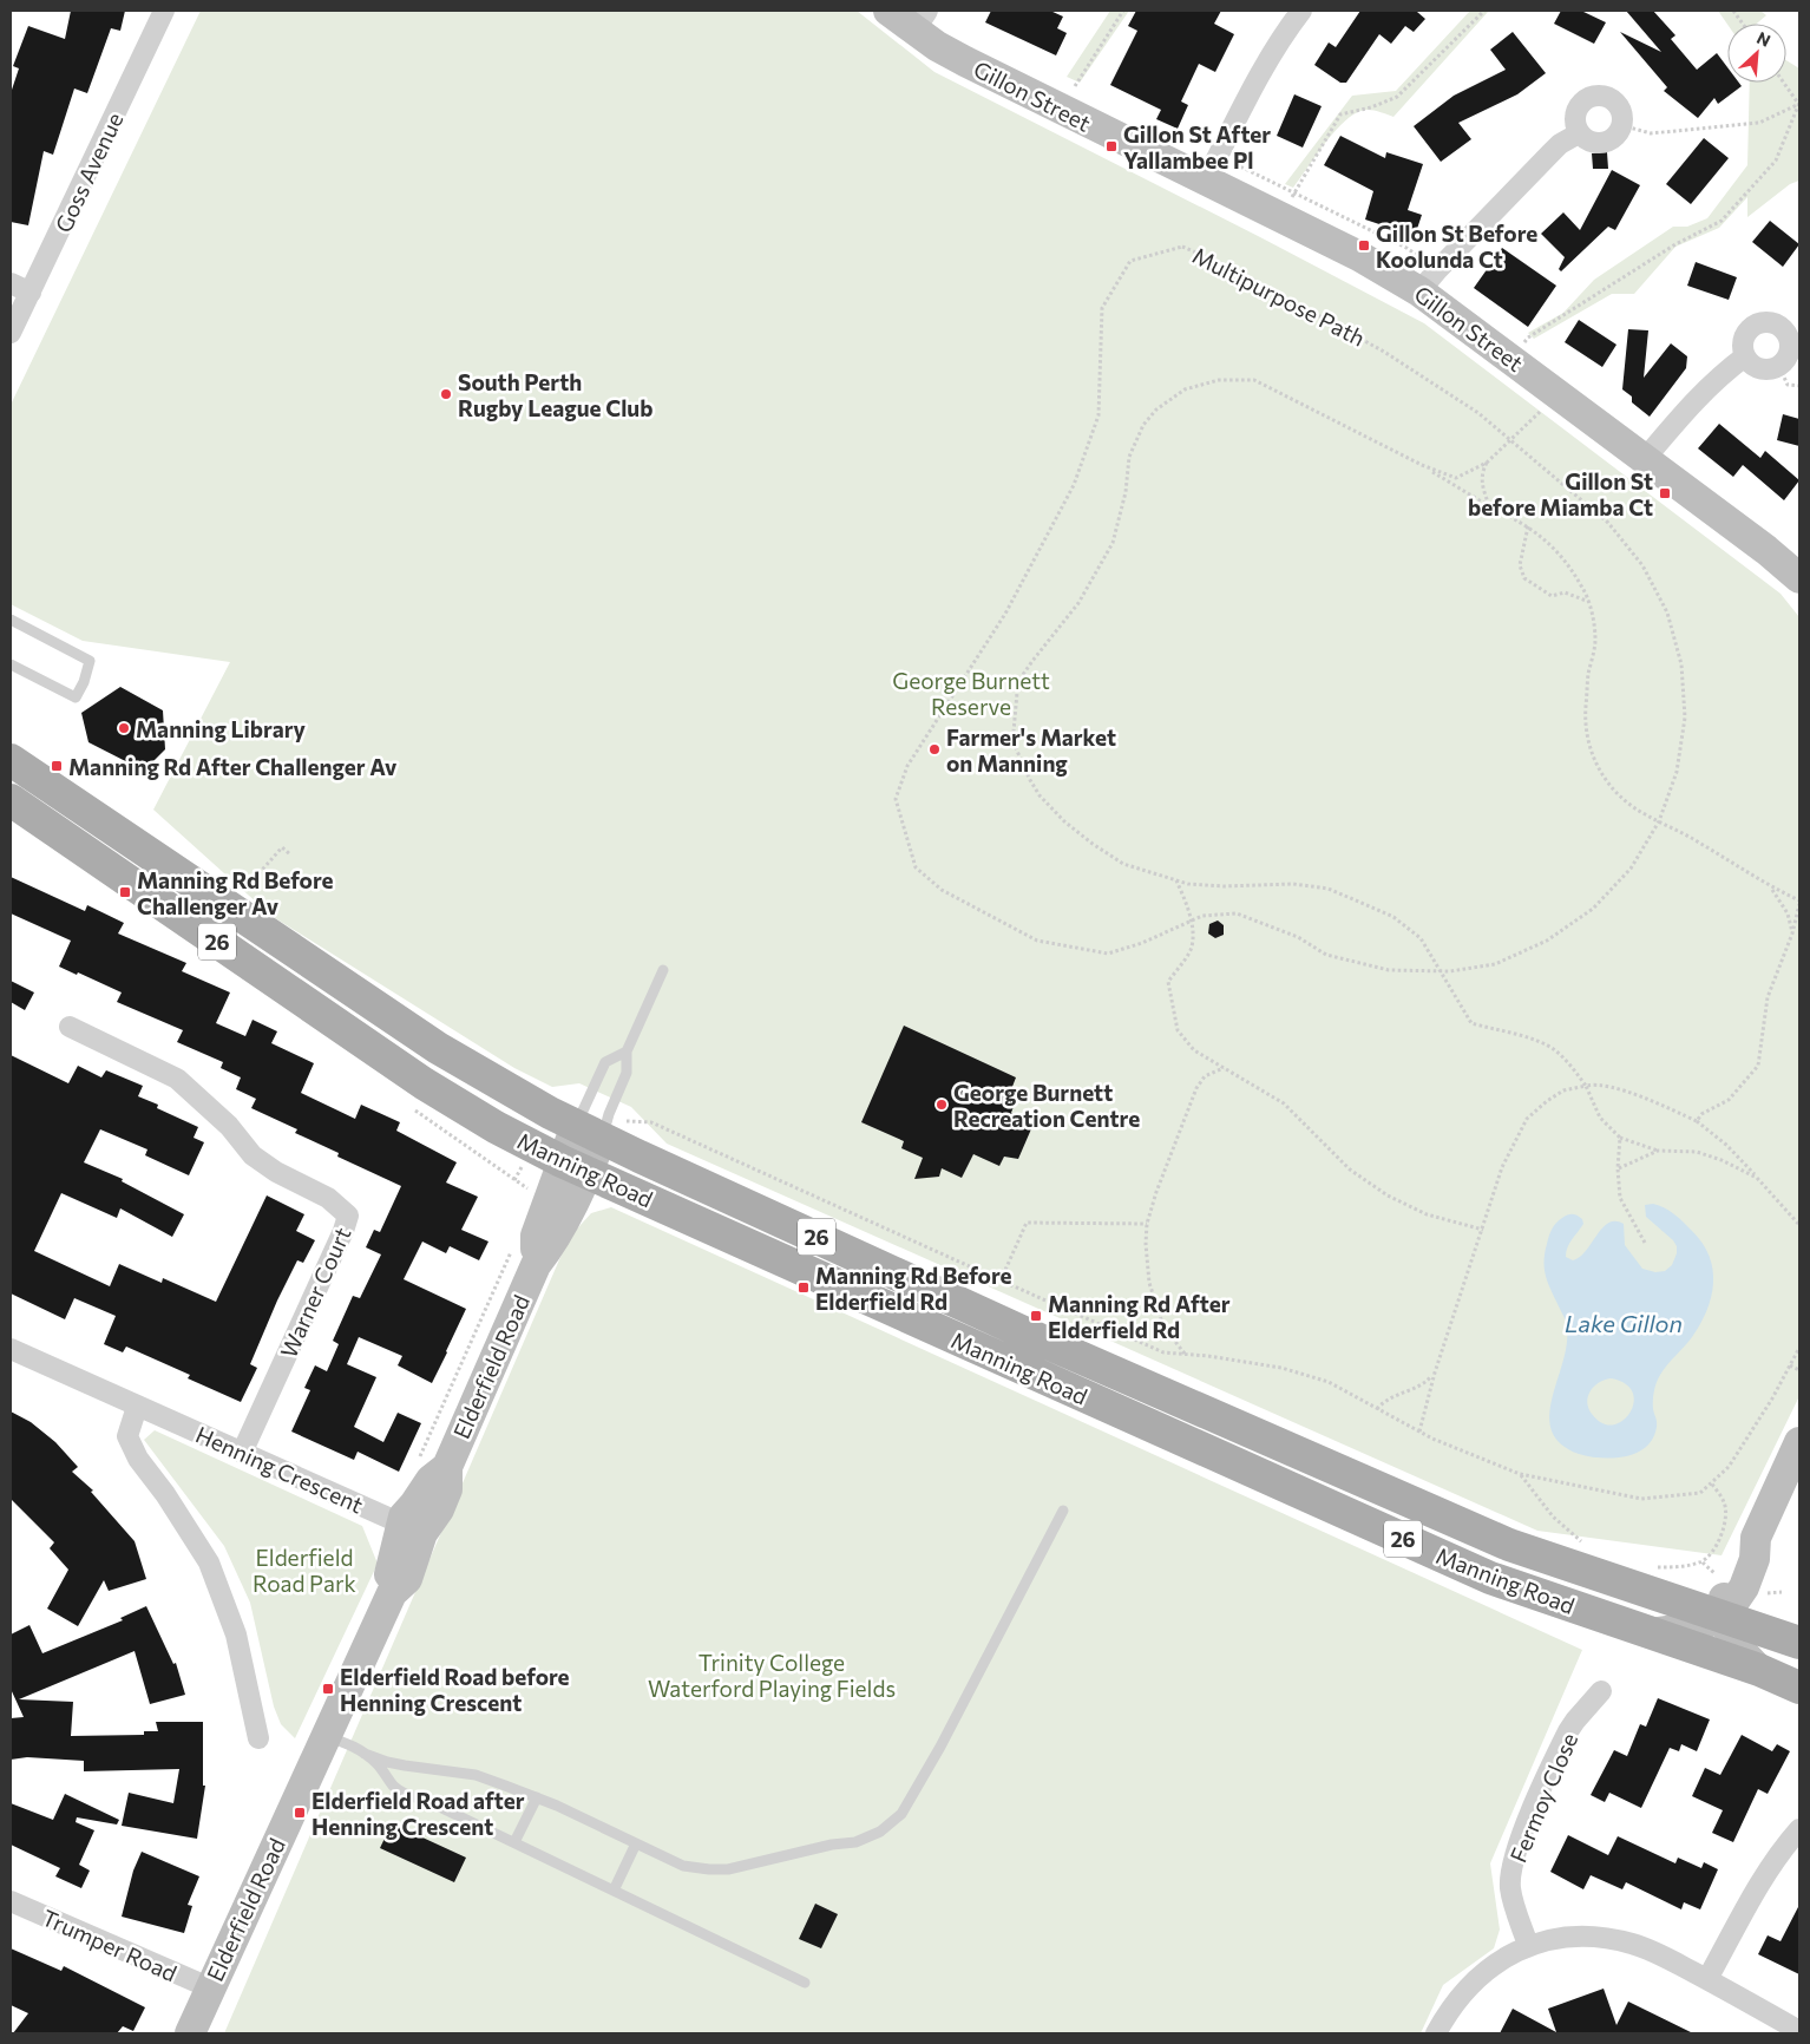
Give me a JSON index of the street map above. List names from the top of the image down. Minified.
{"streets":{"main road":["26","Manning Road"],"street":["Gillon Street","Goss Avenue","Warner Court","Elderfield Road","Henning Crescent","Fermoy Close","Trumper Road"],"path":["Multipurpose Path"]},"crossings":[["Manning Road","Elderfield Road"],["Warner Court","Henning Crescent"],["Elderfield Road","Henning Crescent"],["Elderfield Road","Trumper Road"]],"water":["Lake Gillon"],"parks":["George Burnett Reserve","Elderfield Road Park","Trinity College Waterford Playing Fields"],"places":{"transit":["Gillon St After Yallambee Pl","Gillon St Before Koolunda Ct","Gillon St before Miamba Ct","Manning Rd After Challenger Av","Manning Rd Before Challenger Av","Manning Rd Before Elderfield Rd","Manning Rd After Elderfield Rd","Elderfield Road before Henning Crescent","Elderfield Road after Henning Crescent"],"other":["South Perth Rugby League Club","Manning Library","Farmer's Market on Manning","George Burnett Recreation Centre"]},"north":"top right"}
